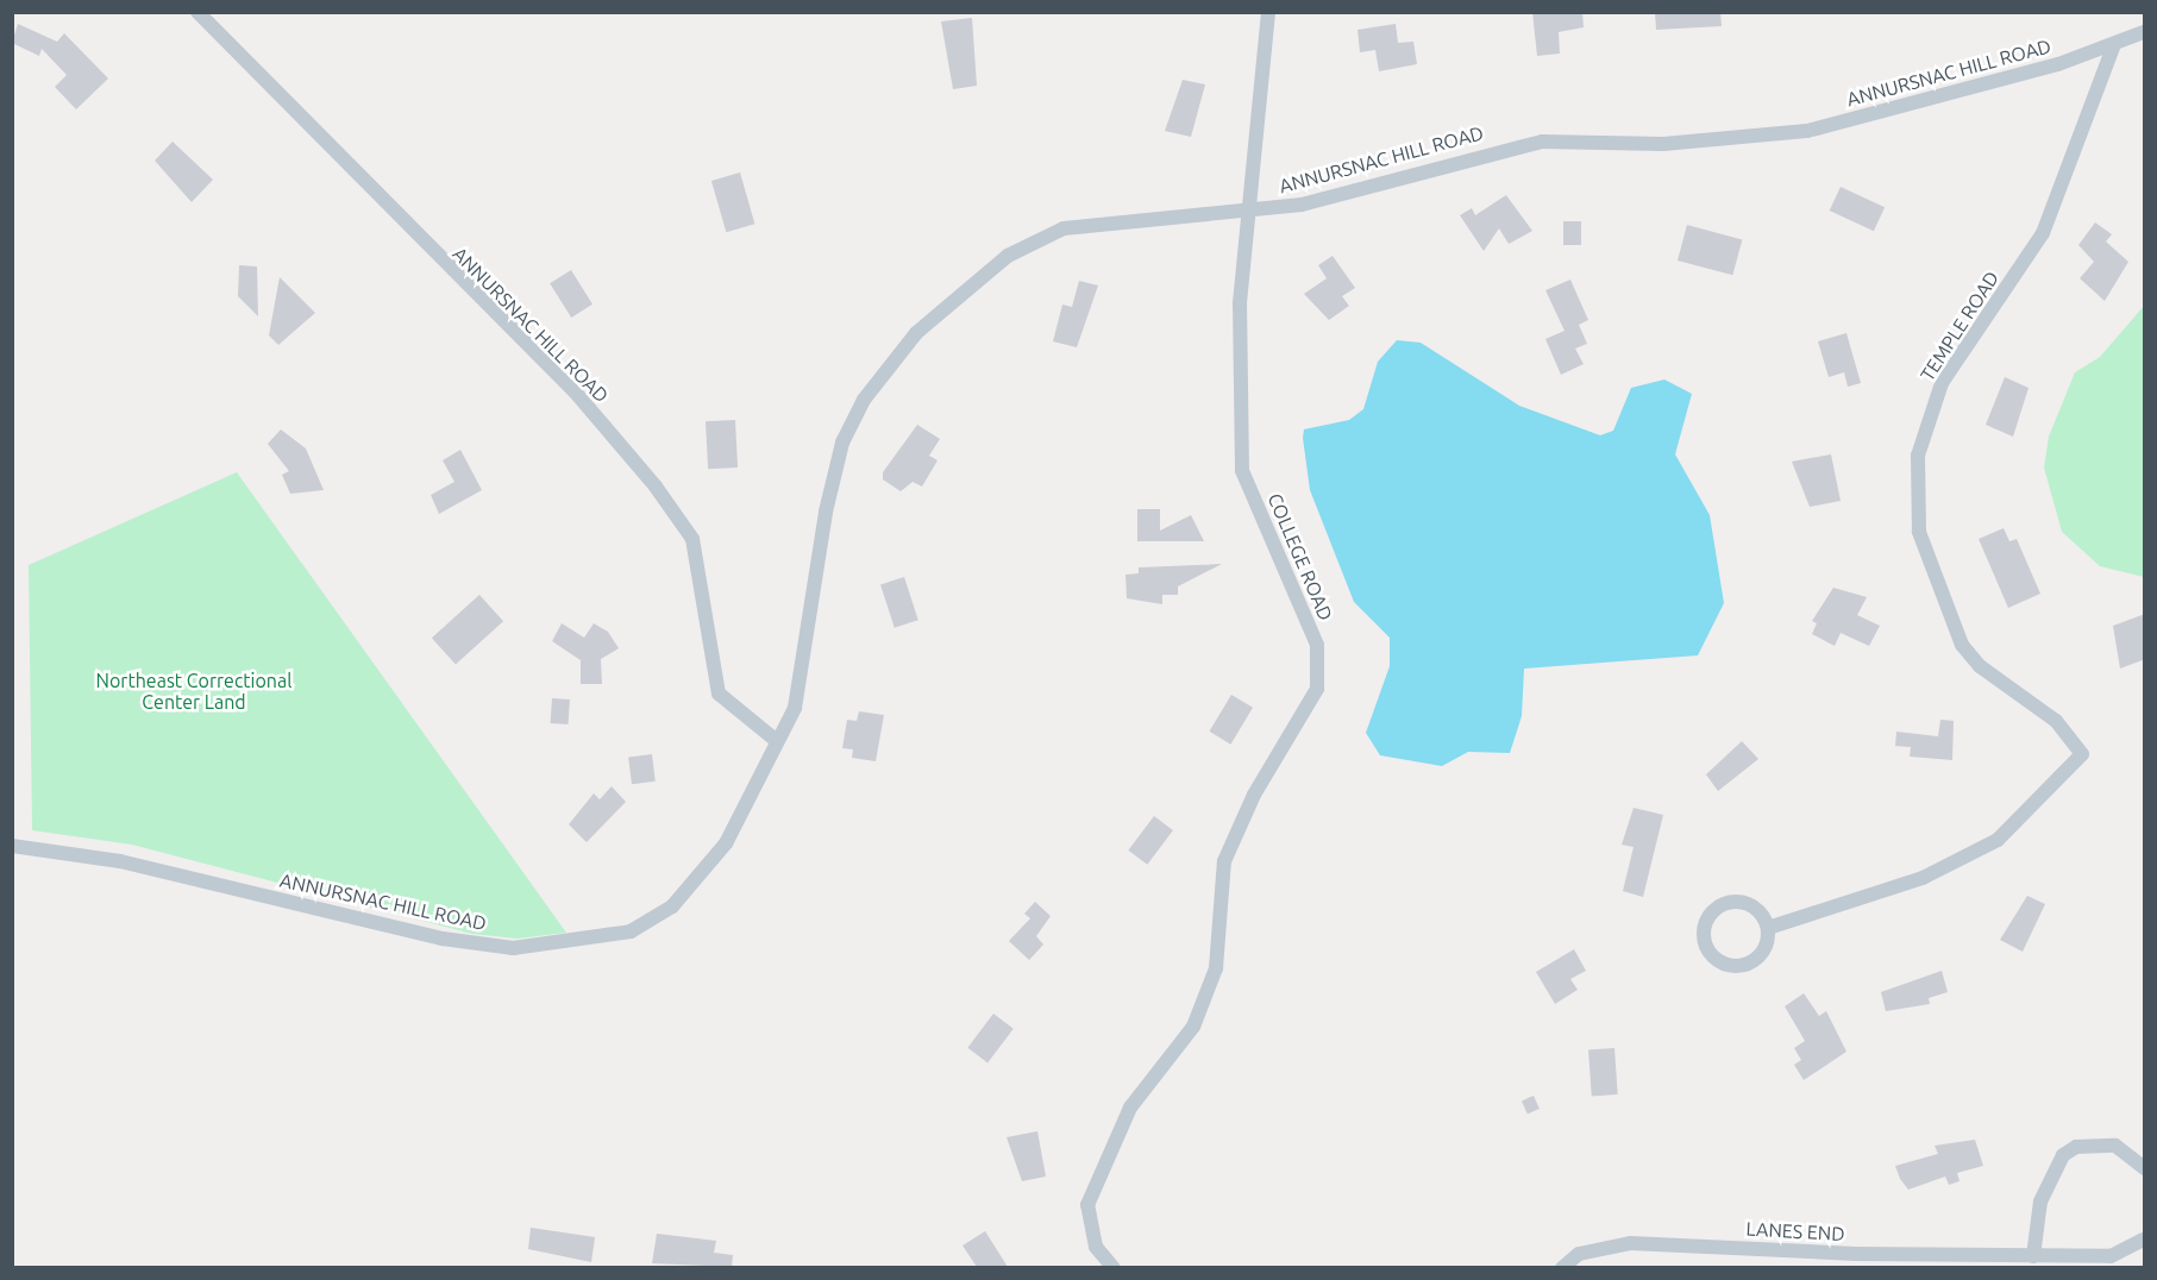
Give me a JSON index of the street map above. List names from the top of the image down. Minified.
{"streets":{"street":["ANNURSNAC HILL ROAD","TEMPLE ROAD","COLLEGE ROAD","LANES END"]},"crossings":[["ANNURSNAC HILL ROAD","TEMPLE ROAD"],["ANNURSNAC HILL ROAD","COLLEGE ROAD"]],"parks":["Northeast Correctional Center Land"]}
